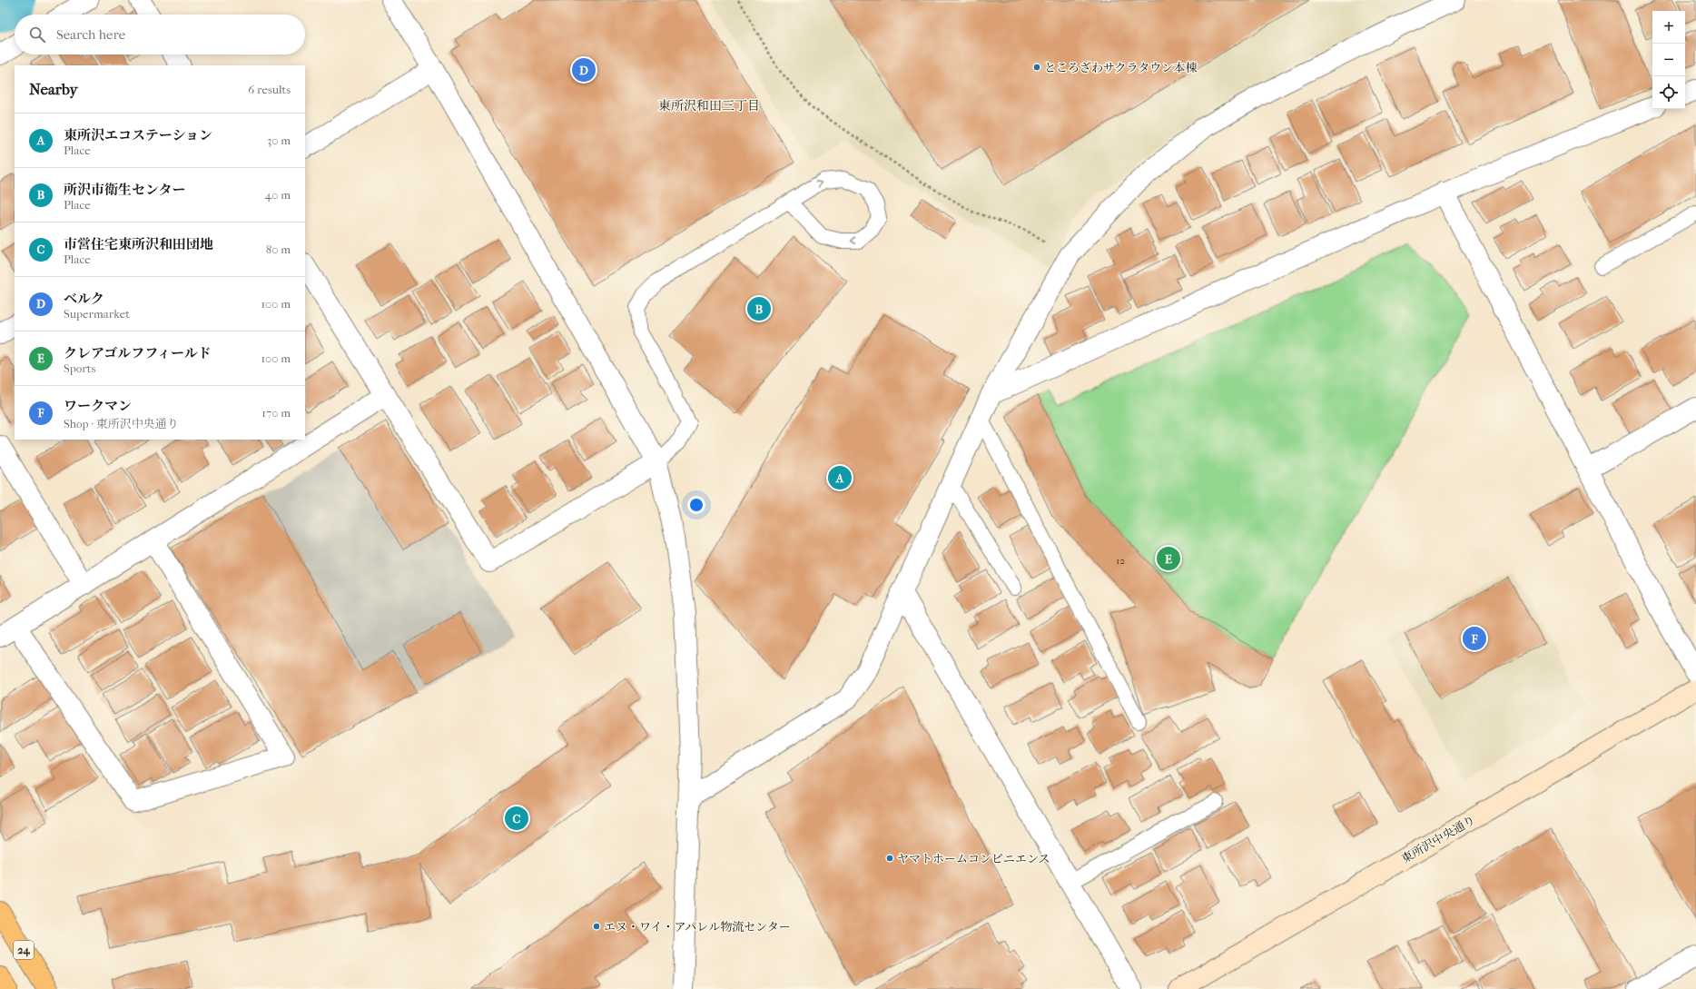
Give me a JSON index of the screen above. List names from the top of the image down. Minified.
{"streets":{"main road":["24"],"street":["東所沢中央通り"]},"districts":["東所沢和田三丁目"],"places":["ところざわサクラタウン本棟","ヤマトホームコンビニエンス","エヌ・ワイ・アパレル物流センター"],"house_numbers":["12"],"page":{"map_buttons":["+","−"],"search":"Search here","pins":["D","B","A","E","F","C"],"heading":["Nearby","6 results"],"list":[{"mark":"A","name":"東所沢エコステーション","note":"Place","value":"30 m"},{"mark":"B","name":"所沢市衛生センター","note":"Place","value":"40 m"},{"mark":"C","name":"市営住宅東所沢和田団地","note":"Place","value":"80 m"},{"mark":"D","name":"ベルク","note":"Supermarket","value":"100 m"},{"mark":"E","name":"クレアゴルフフィールド","note":"Sports","value":"100 m"},{"mark":"F","name":"ワークマン","note":"Shop · 東所沢中央通り","value":"170 m"}]}}
